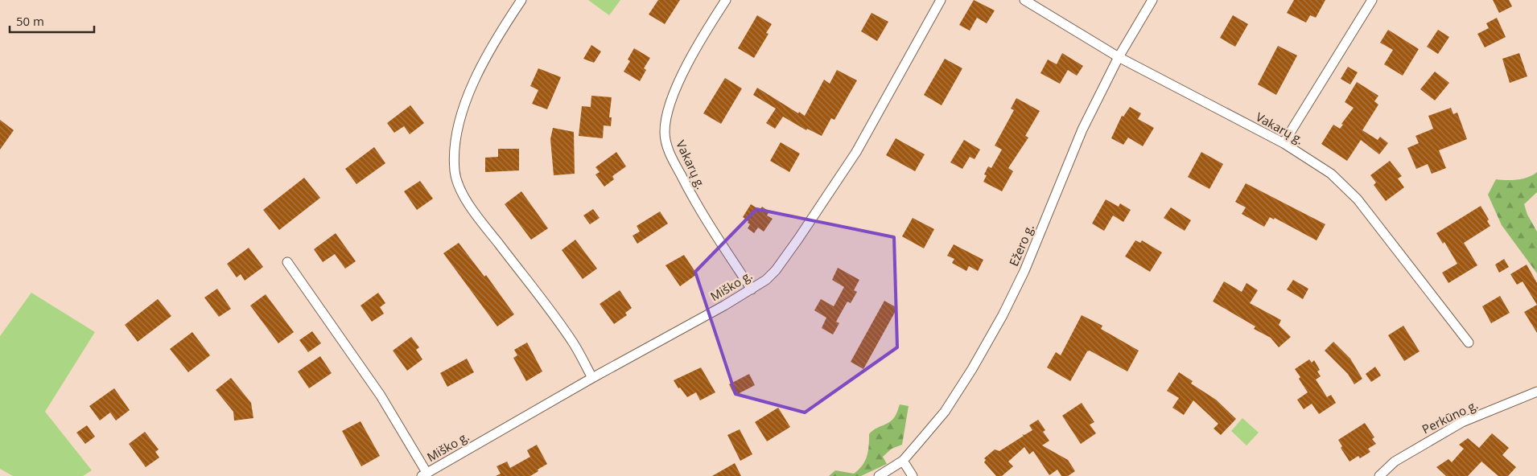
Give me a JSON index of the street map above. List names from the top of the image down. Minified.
{"streets":{"street":["Vakarų g.","Ežero g.","Miško g.","Perkūno g."]},"crossings":[["Vakarų g.","Ežero g."],["Vakarų g.","Miško g."]],"scale_bar":"50 m"}
